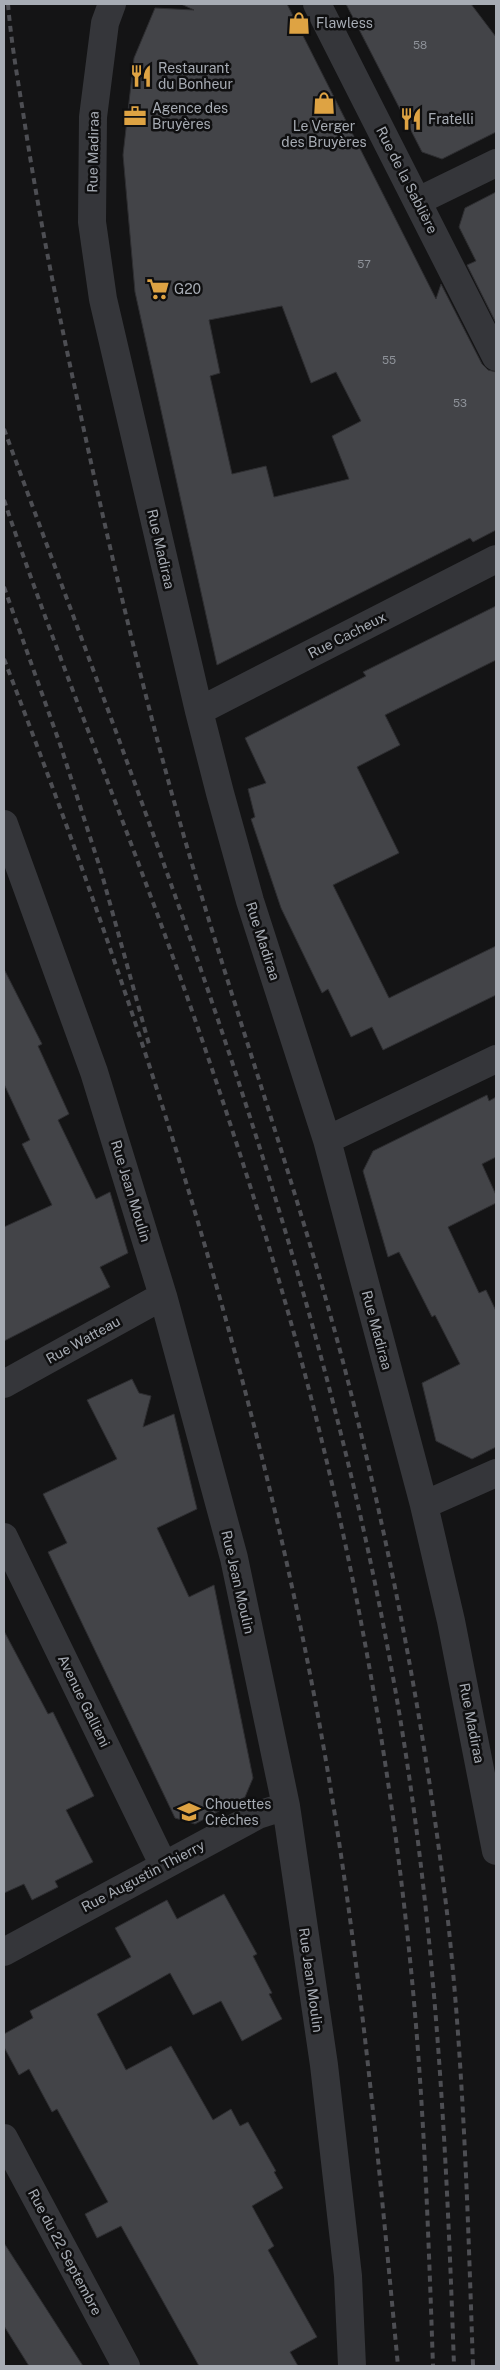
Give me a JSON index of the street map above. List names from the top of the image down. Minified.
{"streets":{"street":["Rue Madiraa","Rue de la Sablière","Rue Cacheux","Rue Jean Moulin","Rue Watteau","Avenue Gallieni","Rue Augustin Thierry","Rue du 22 Septembre"]},"crossings":[["Rue Madiraa","Rue Cacheux"],["Rue Jean Moulin","Rue Watteau"],["Rue Jean Moulin","Rue Augustin Thierry"],["Avenue Gallieni","Rue Augustin Thierry"]],"places":{"shop":["Flawless","Le Verger des Bruyères"],"restaurant":["Restaurant du Bonheur","Fratelli"],"office":["Agence des Bruyères"],"supermarket":["G20"],"school or university":["Chouettes Crèches"]},"house_numbers":["58","57","55","53"]}
